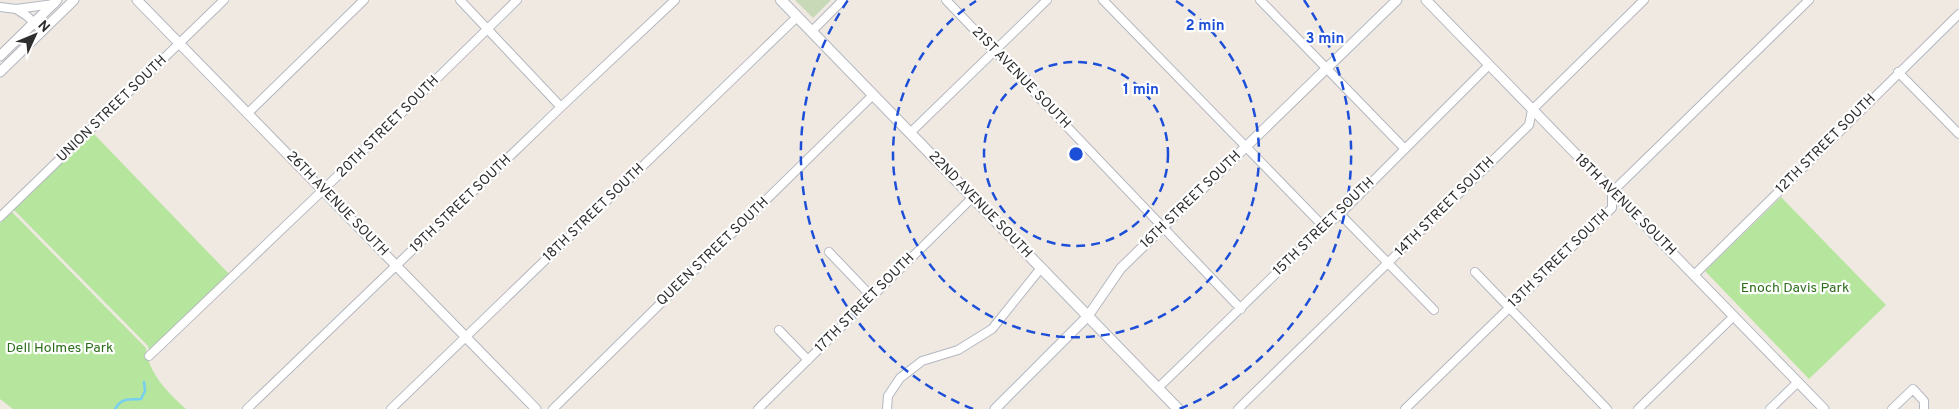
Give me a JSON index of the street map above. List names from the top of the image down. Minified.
{"streets":{"main road":["22ND AVENUE SOUTH"],"street":["21ST AVENUE SOUTH","UNION STREET SOUTH","20TH STREET SOUTH","12TH STREET SOUTH","16TH STREET SOUTH","26TH AVENUE SOUTH","19TH STREET SOUTH","18TH AVENUE SOUTH","14TH STREET SOUTH","18TH STREET SOUTH","15TH STREET SOUTH","QUEEN STREET SOUTH","13TH STREET SOUTH","17TH STREET SOUTH"]},"crossings":[["21ST AVENUE SOUTH","16TH STREET SOUTH"],["21ST AVENUE SOUTH","15TH STREET SOUTH"],["UNION STREET SOUTH","26TH AVENUE SOUTH"],["20TH STREET SOUTH","26TH AVENUE SOUTH"],["12TH STREET SOUTH","18TH AVENUE SOUTH"],["16TH STREET SOUTH","22ND AVENUE SOUTH"],["26TH AVENUE SOUTH","19TH STREET SOUTH"],["26TH AVENUE SOUTH","18TH STREET SOUTH"],["22ND AVENUE SOUTH","18TH STREET SOUTH"],["22ND AVENUE SOUTH","15TH STREET SOUTH"],["22ND AVENUE SOUTH","QUEEN STREET SOUTH"],["22ND AVENUE SOUTH","17TH STREET SOUTH"],["18TH AVENUE SOUTH","14TH STREET SOUTH"],["18TH AVENUE SOUTH","15TH STREET SOUTH"],["18TH AVENUE SOUTH","13TH STREET SOUTH"]],"parks":["Enoch Davis Park","Dell Holmes Park"],"north":"top right","rings":["2 min","3 min","1 min"]}
